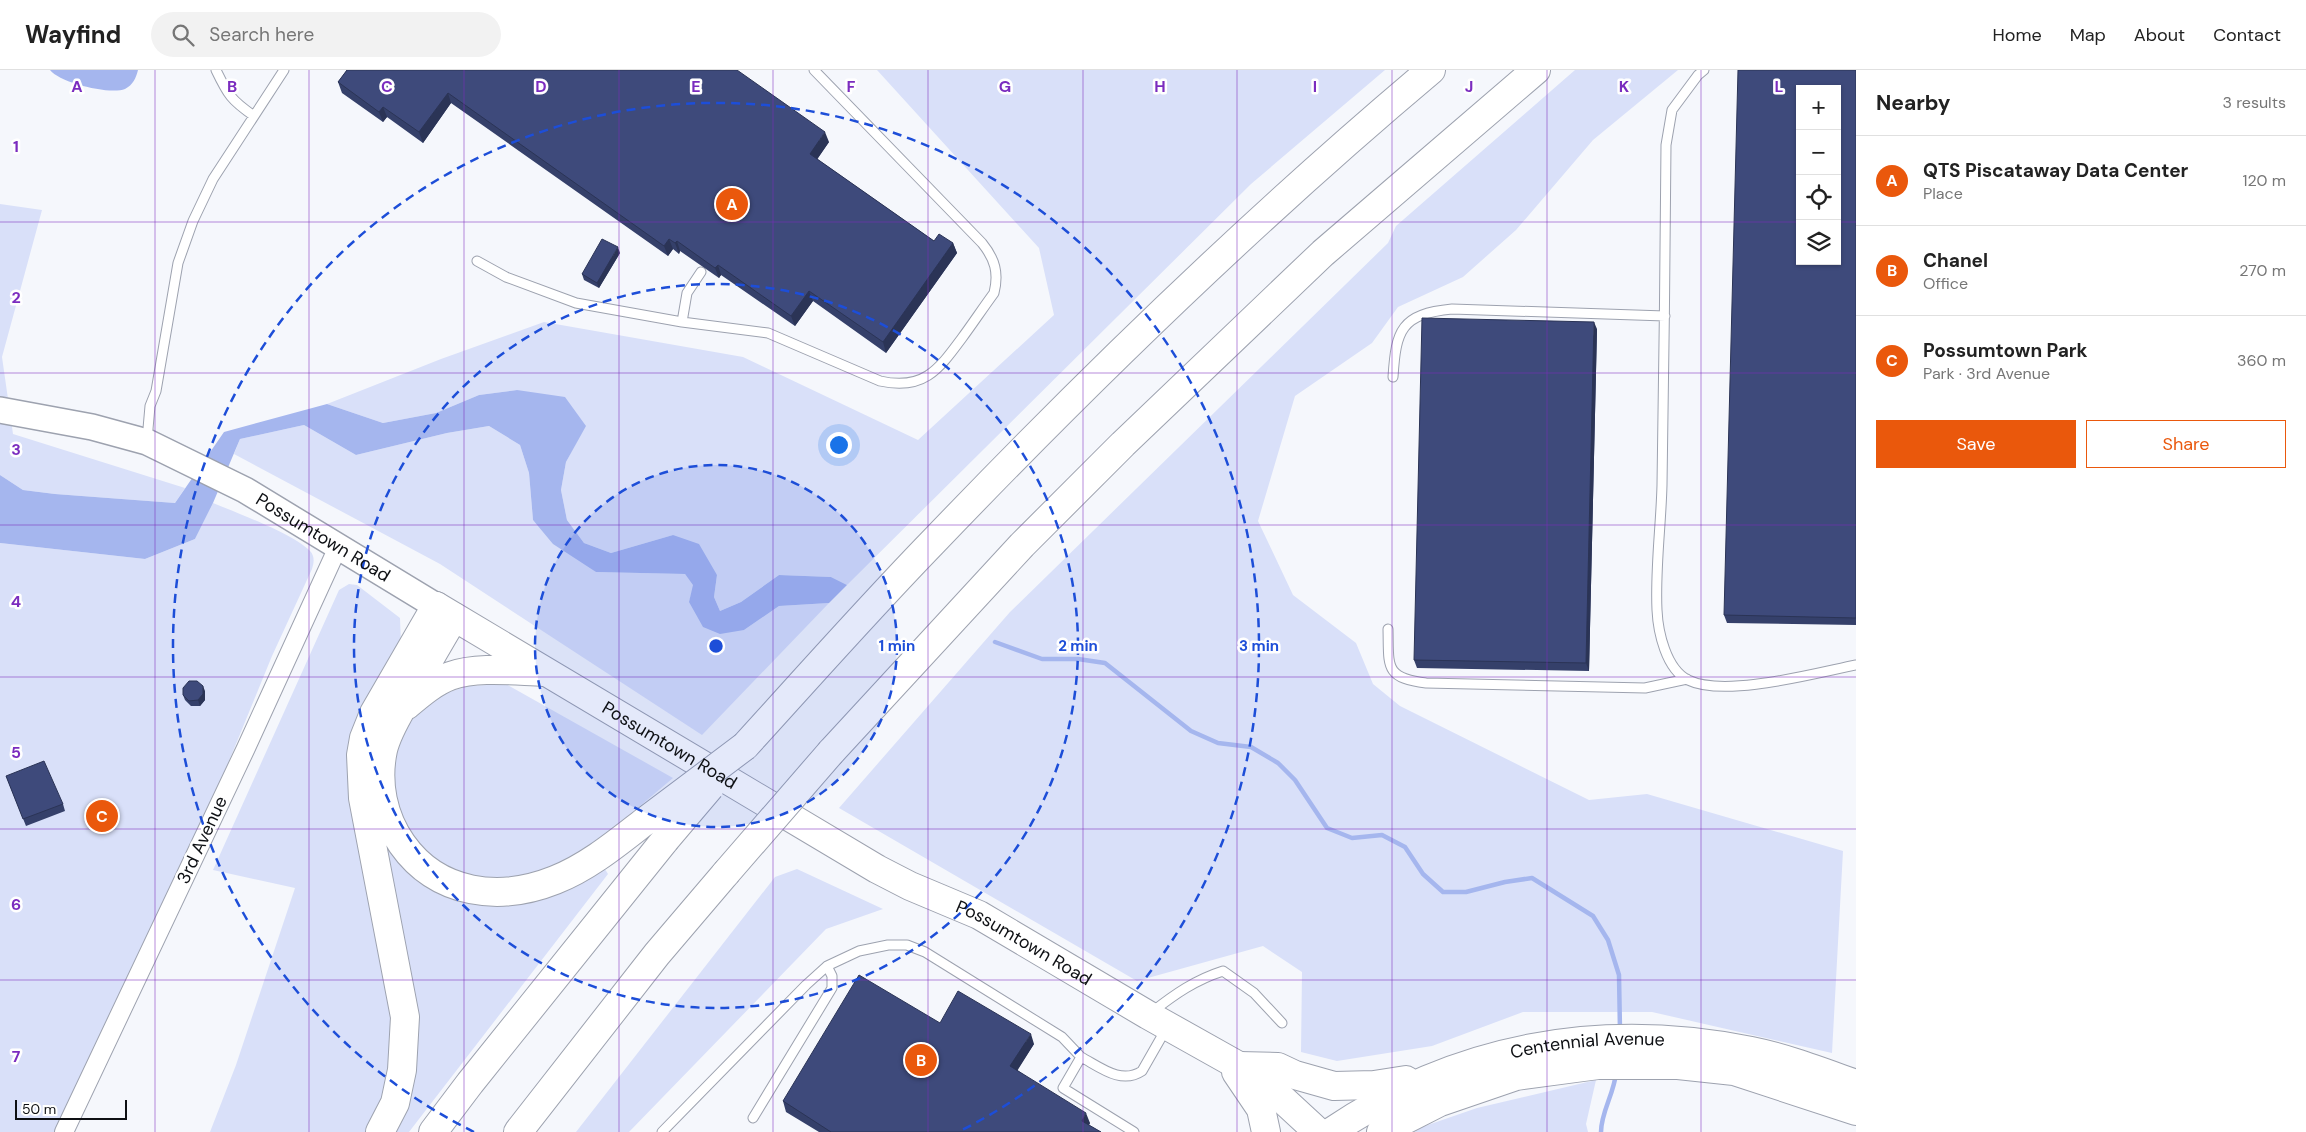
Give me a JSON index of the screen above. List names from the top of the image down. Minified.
{"streets":{"highway":["Possumtown Road","Centennial Avenue"],"street":["3rd Avenue"]},"crossings":[["Possumtown Road","3rd Avenue"]],"scale_bar":"50 m","page":{"header":"Wayfind","search":"Search here","nav":["Home","Map","About","Contact"],"heading":["Nearby","3 results"],"map_buttons":["+","−"],"list":[{"mark":"A","name":"QTS Piscataway Data Center","note":"Place","value":"120 m"},{"mark":"B","name":"Chanel","note":"Office","value":"270 m"},{"mark":"C","name":"Possumtown Park","note":"Park · 3rd Avenue","value":"360 m"}],"pins":["A","C","B"],"buttons":["Save","Share"],"scale":"50 m"},"grid":{"columns":["A","B","C","D","E","F","G","H","I","J","K","L"],"rows":["1","2","3","4","5","6","7"]},"rings":["1 min","2 min","3 min"]}
